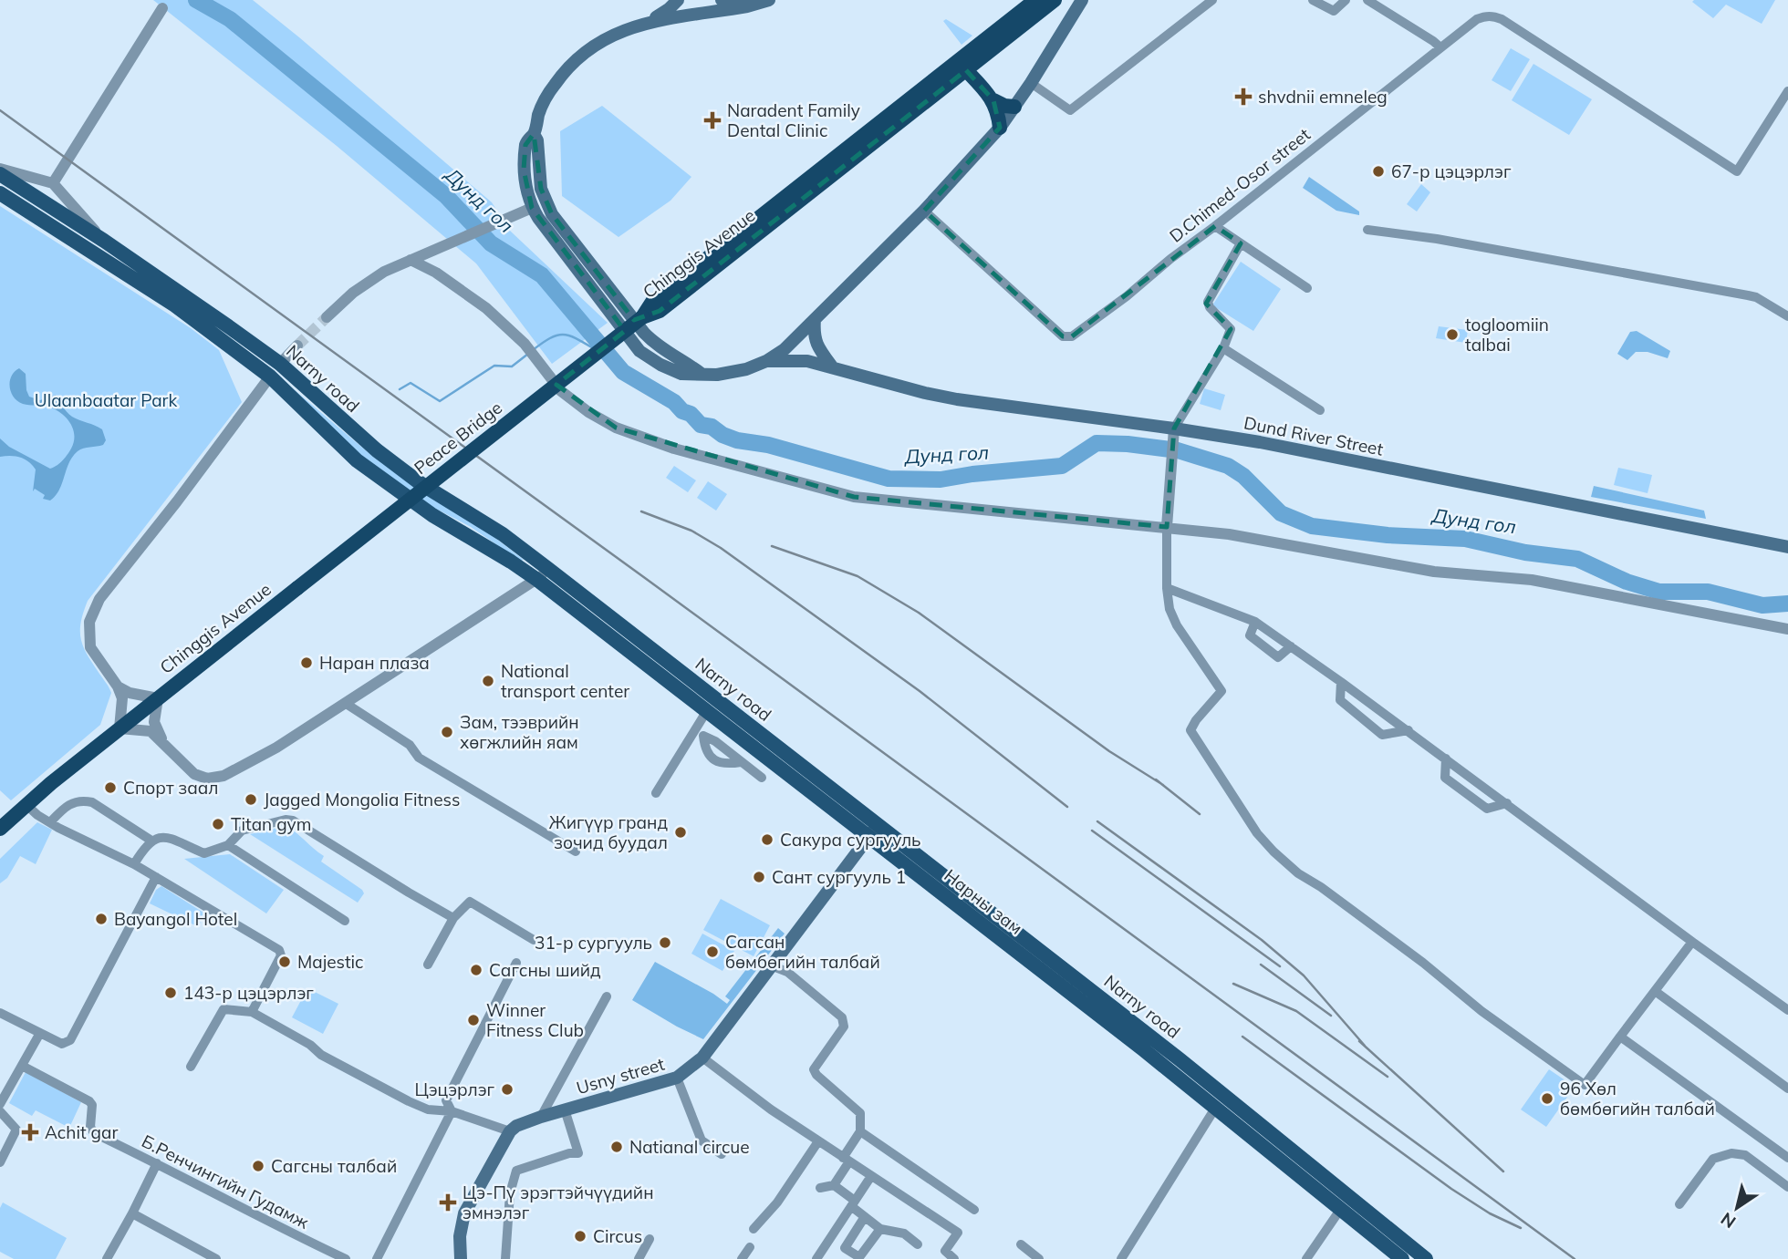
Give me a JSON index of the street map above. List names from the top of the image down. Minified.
{"streets":{"highway":["Chinggis Avenue","Peace Bridge"],"main road":["Narny road","Dund River Street","Нарны зам","Usny street"],"street":["D.Chimed-Osor street","Б.Ренчингийн Гудамж"]},"crossings":[["Chinggis Avenue","Peace Bridge"],["Narny road","Нарны зам"],["Narny road","Usny street"],["Нарны зам","Usny street"]],"water":["Дунд гол"],"parks":["Ulaanbaatar Park"],"places":{"health":["shvdnii emneleg","Naradent Family Dental Clinic","Achit gar","Цэ-Пү эрэгтэйчүүдийн эмнэлэг"],"other":["67-р цэцэрлэг","togloomiin talbai","Наран плаза","National transport center","Зам, тээврийн хөгжлийн яам","Спорт заал","Jagged Mongolia Fitness","Titan gym","Жигүүр гранд зочид буудал","Сакура сургууль","Сант сургууль 1","Bayangol Hotel","31-р сургууль","Сагсан бөмбөгийн талбай","Majestic","Сагсны шийд","143-р цэцэрлэг","Winner Fitness Club","Цэцэрлэг","96 Хөл бөмбөгийн талбай","Natianal circue","Сагсны талбай","Circus"]},"north":"bottom left"}
